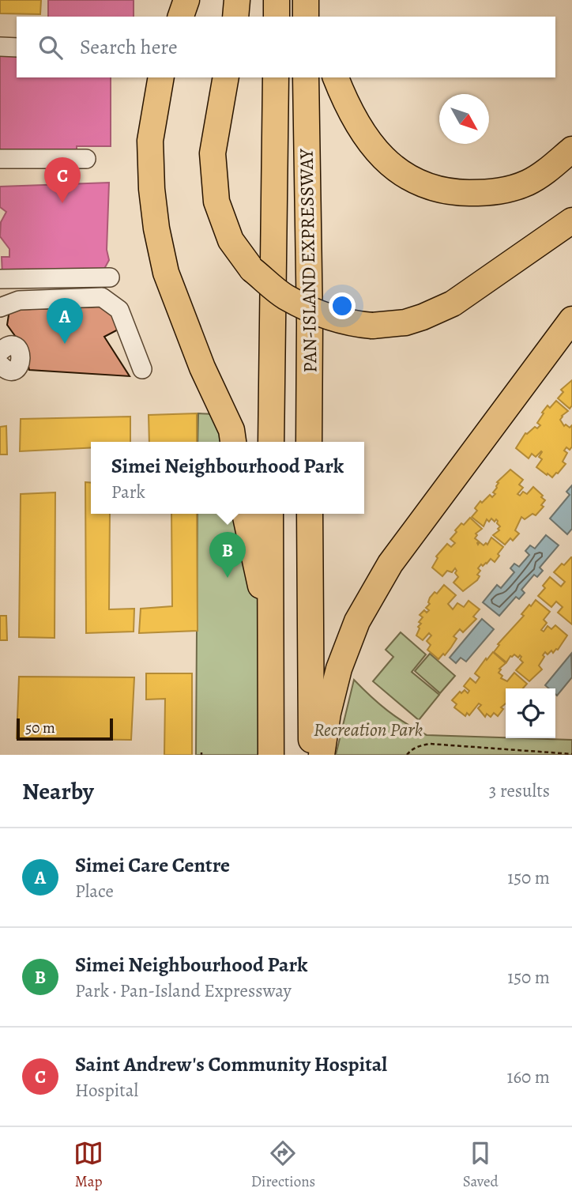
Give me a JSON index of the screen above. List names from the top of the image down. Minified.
{"streets":{"highway":["PAN-ISLAND EXPRESSWAY"]},"parks":["Recreation Park"],"scale_bar":"50 m","north":"bottom right","page":{"search":"Search here","pins":["C","A","B"],"popup":["Simei Neighbourhood Park","Park"],"scale":"50 m","heading":["Nearby","3 results"],"list":[{"mark":"A","name":"Simei Care Centre","note":"Place","value":"150 m"},{"mark":"B","name":"Simei Neighbourhood Park","note":"Park · Pan-Island Expressway","value":"150 m"},{"mark":"C","name":"Saint Andrew's Community Hospital","note":"Hospital","value":"160 m"}],"nav":["Map","Directions","Saved"]}}
